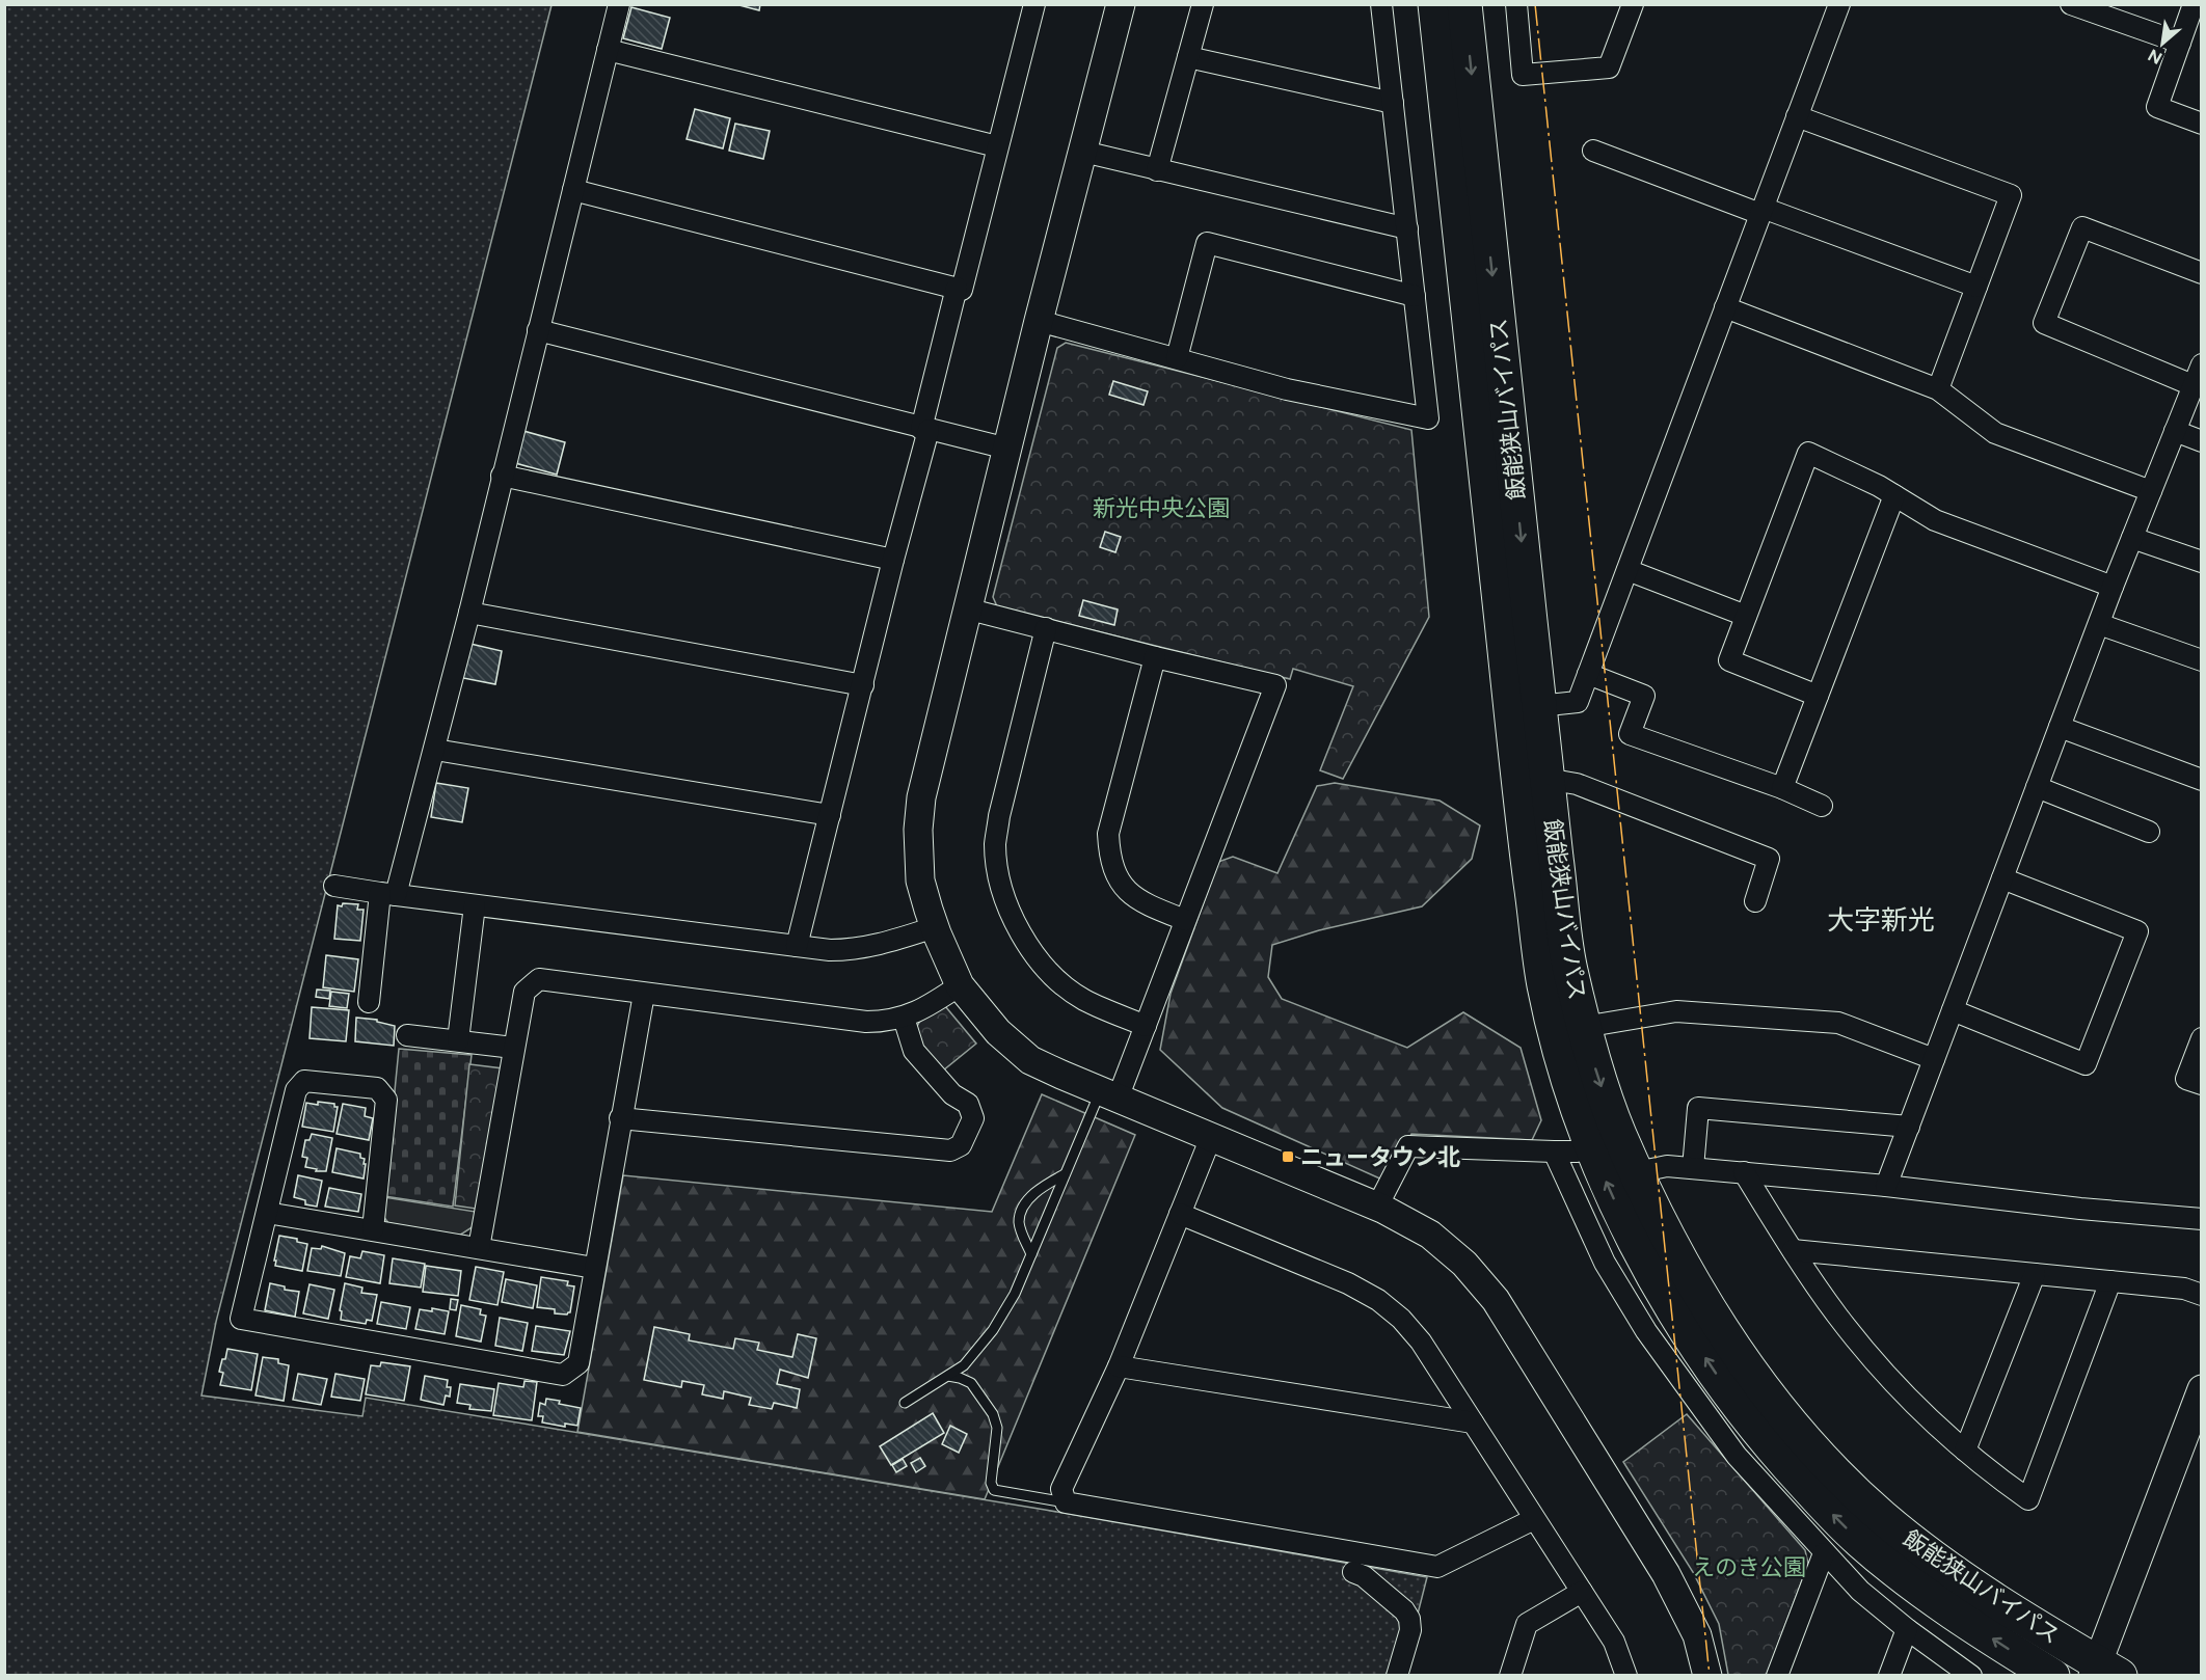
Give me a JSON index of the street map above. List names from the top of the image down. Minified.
{"streets":{"highway":["飯能狭山バイパス"]},"districts":["大字新光"],"parks":["新光中央公園","えのき公園"],"places":{"transit":["ニュータウン北"]},"north":"bottom left"}
